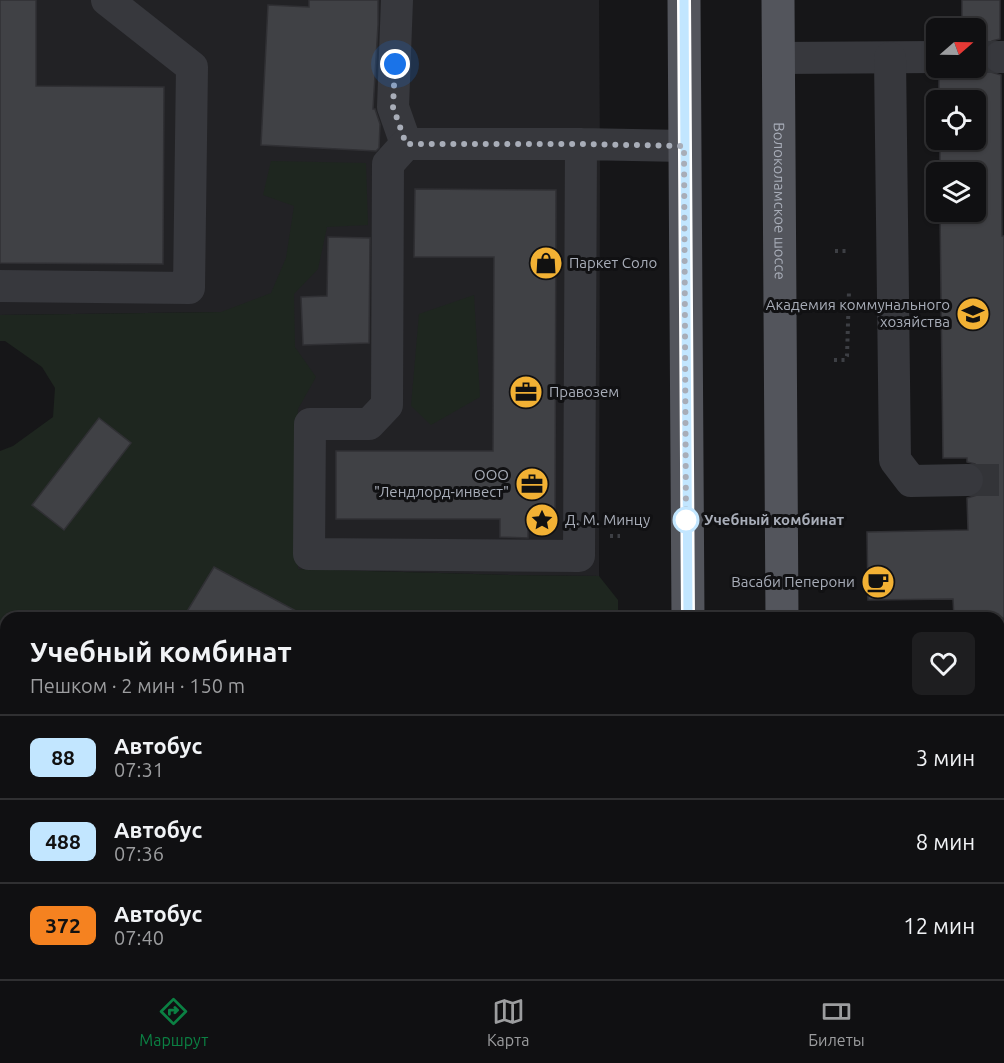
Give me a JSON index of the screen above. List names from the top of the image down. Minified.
{"streets":{"main road":["Волоколамское шоссе"]},"places":{"shop":["Паркет Соло"],"school or university":["Академия коммунального хозяйства"],"office":["Правозем","ООО \"Лендлорд-инвест\""],"place":["Д. М. Минцу"],"other":["Учебный комбинат"],"cafe":["Васаби Пеперони"]},"lines":["bus line 88"],"north":"right","page":{"heading":["Учебный комбинат","Пешком · 2 мин · 150 m"],"list":[{"mark":"88","name":"Автобус","note":"07:31","value":"3 мин"},{"mark":"488","name":"Автобус","note":"07:36","value":"8 мин"},{"mark":"372","name":"Автобус","note":"07:40","value":"12 мин"}],"tabs":["Маршрут","Карта","Билеты"]}}
